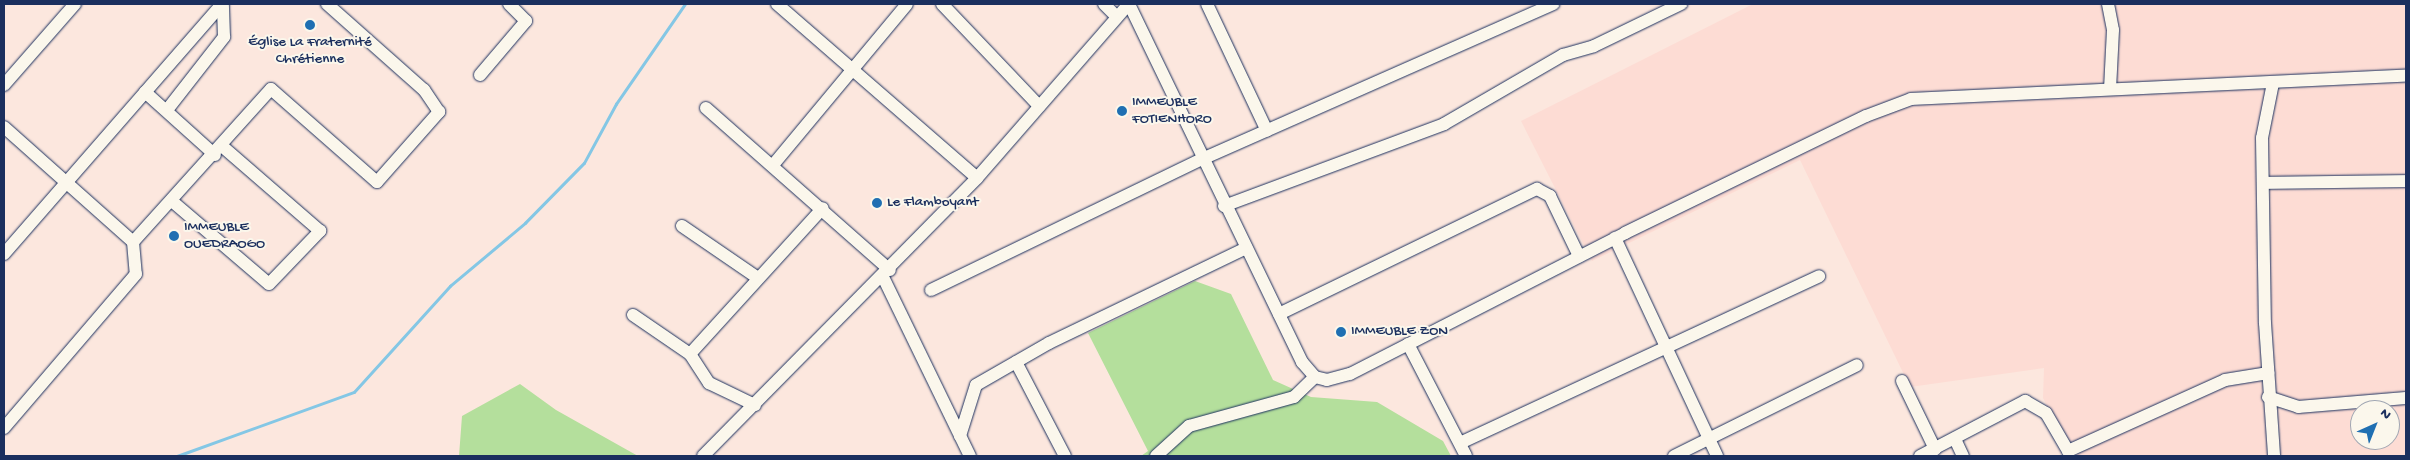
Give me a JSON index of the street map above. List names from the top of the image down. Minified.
{"places":["Église La Fraternité Chrétienne","IMMEUBLE FOTIENHORO","Le Flamboyant","IMMEUBLE OUEDRAOGO","IMMEUBLE ZON"],"north":"top right"}
